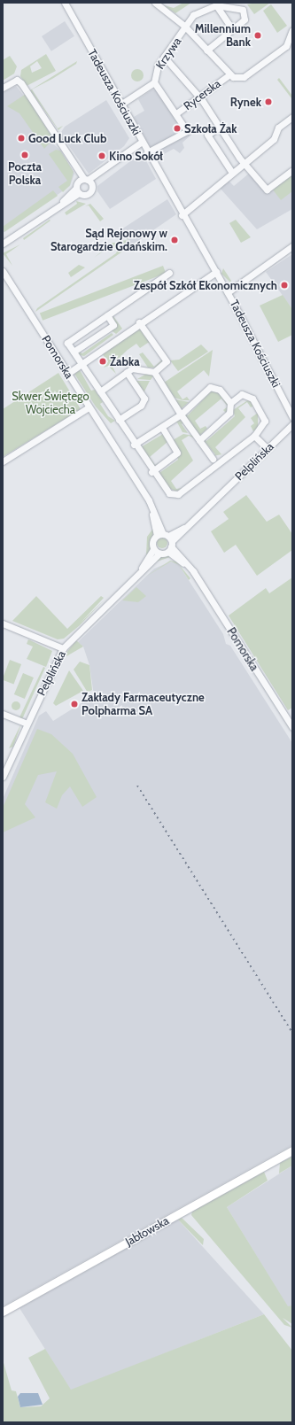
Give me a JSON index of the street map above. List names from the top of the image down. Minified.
{"streets":{"main road":["Jabłowska"],"street":["Krzywa","Tadeusza Kościuszki","Rycerska","Pomorska","Pelplińska"]},"crossings":[["Krzywa","Tadeusza Kościuszki"],["Krzywa","Rycerska"],["Tadeusza Kościuszki","Rycerska"],["Pomorska","Pelplińska"]],"parks":["Skwer Świętego Wojciecha"],"places":["Millennium Bank","Rynek","Szkoła Żak","Good Luck Club","Poczta Polska","Kino Sokół","Sąd Rejonowy w Starogardzie Gdańskim.","Zespół Szkół Ekonomicznych","Żabka","Zakłady Farmaceutyczne Polpharma SA"]}
